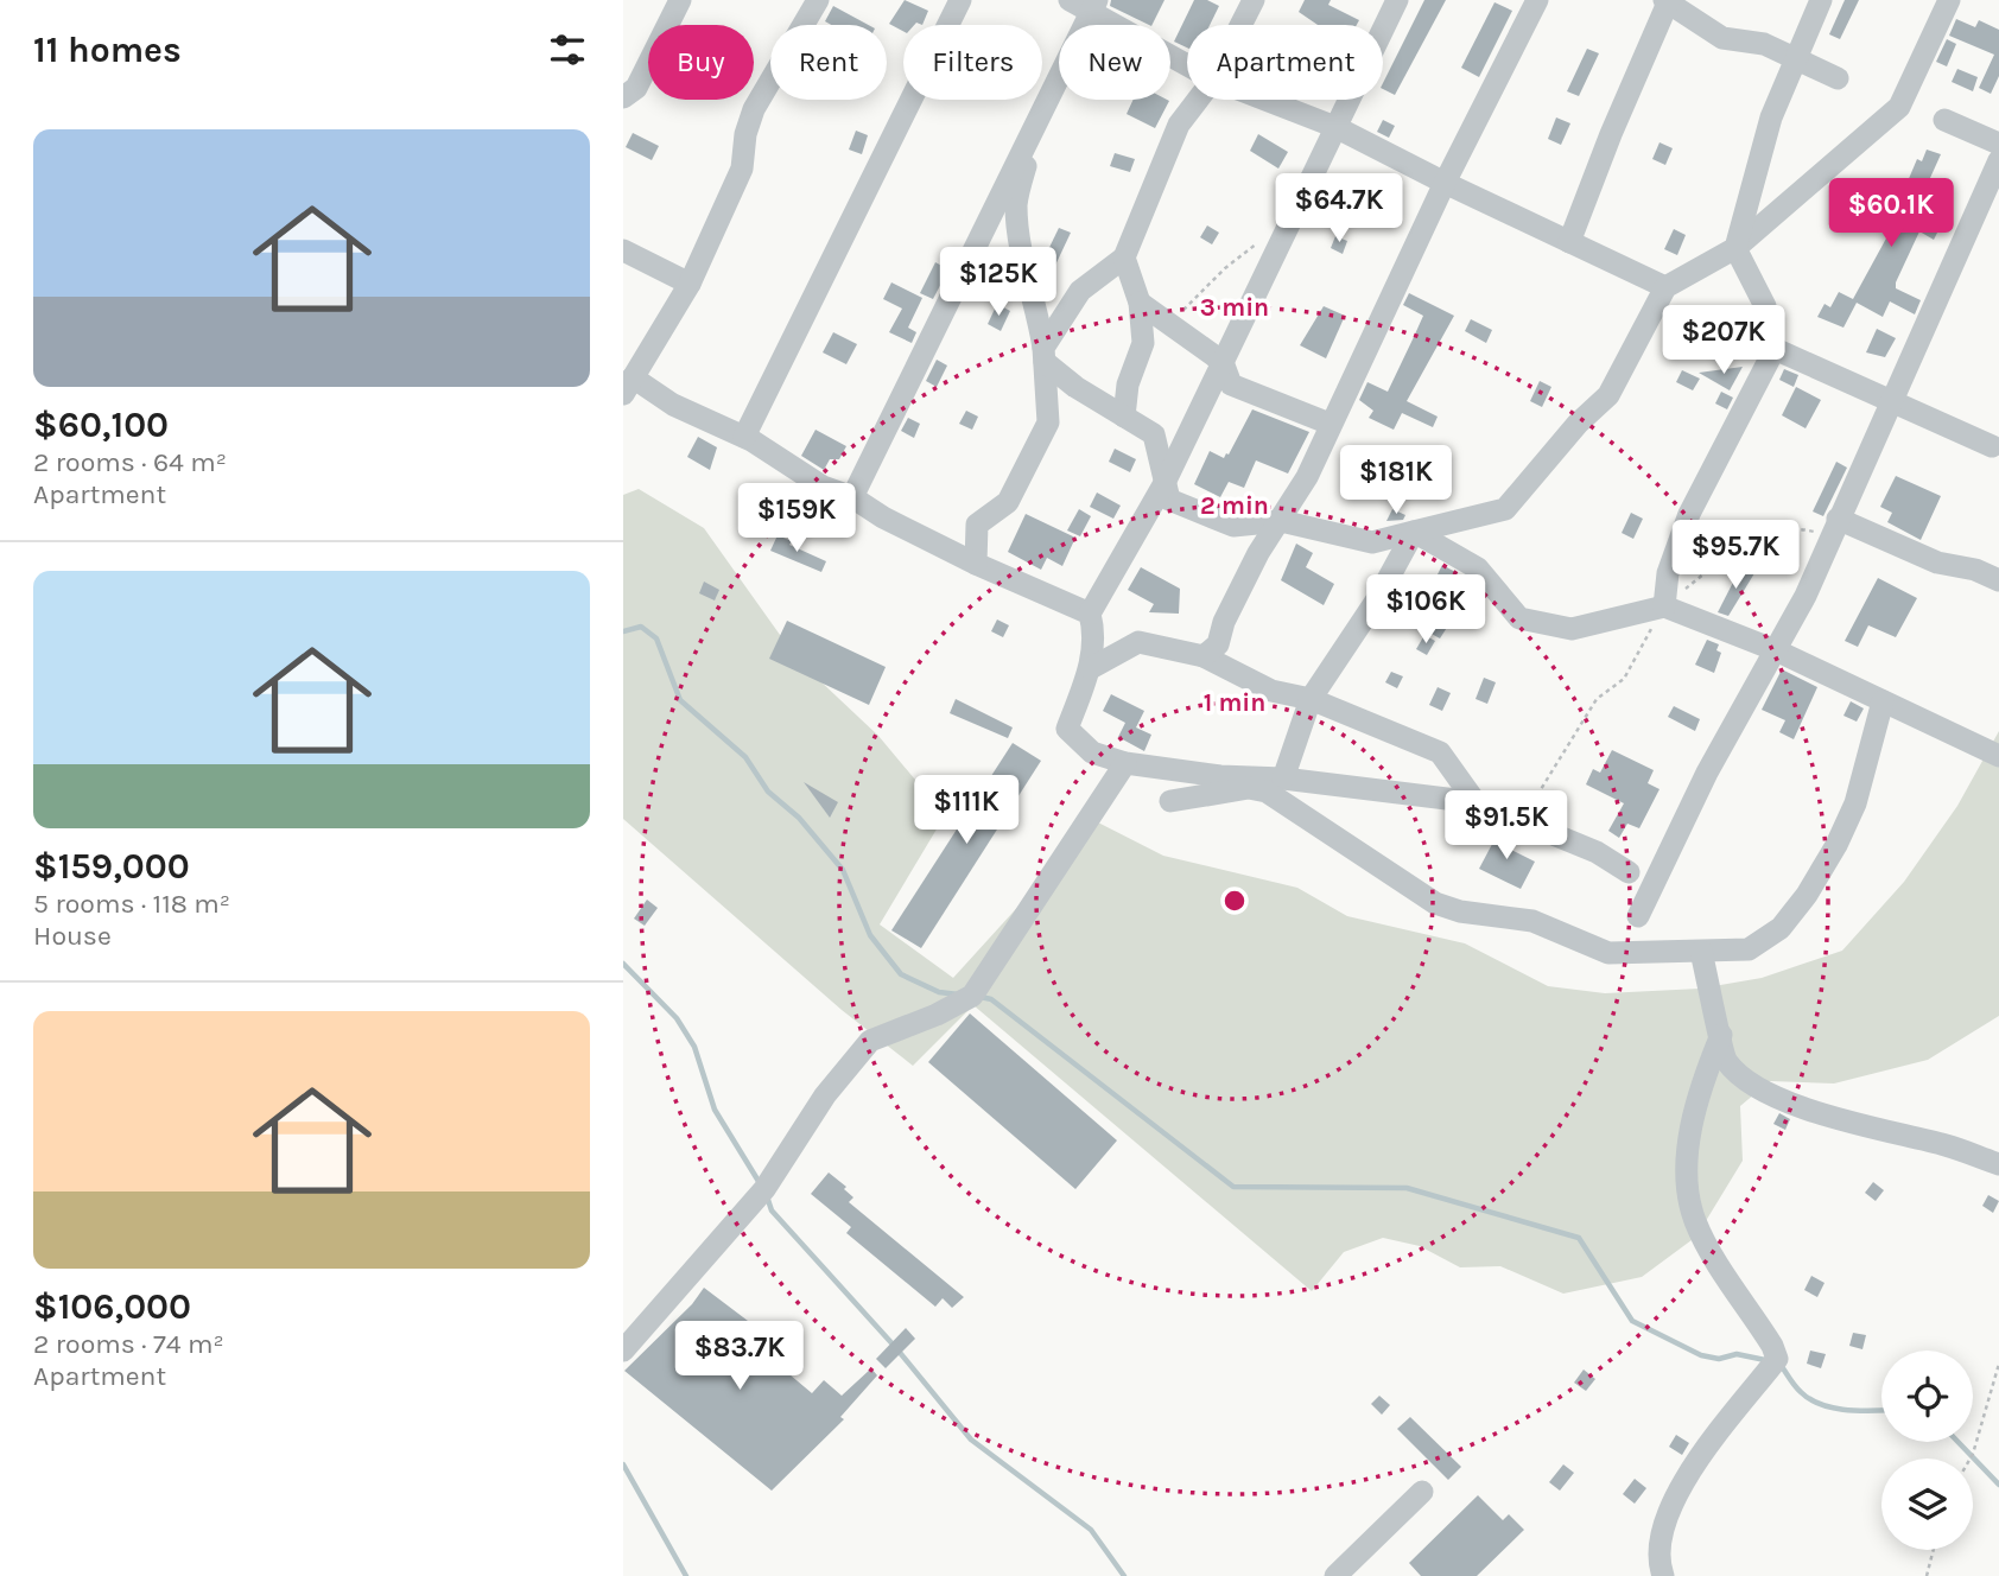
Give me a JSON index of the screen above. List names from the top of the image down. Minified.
{"page":{"heading":"11 homes","chip":["Buy","Rent","Filters","New","Apartment"],"list":[{"name":"$60,100","note":"2 rooms · 64 m² · Apartment"},{"name":"$159,000","note":"5 rooms · 118 m² · House"},{"name":"$106,000","note":"2 rooms · 74 m² · Apartment"}],"price":["$64.7K","$60.1K","$125K","$207K","$181K","$159K","$95.7K","$106K","$111K","$91.5K","$83.7K"]},"rings":["3 min","2 min","1 min"]}
